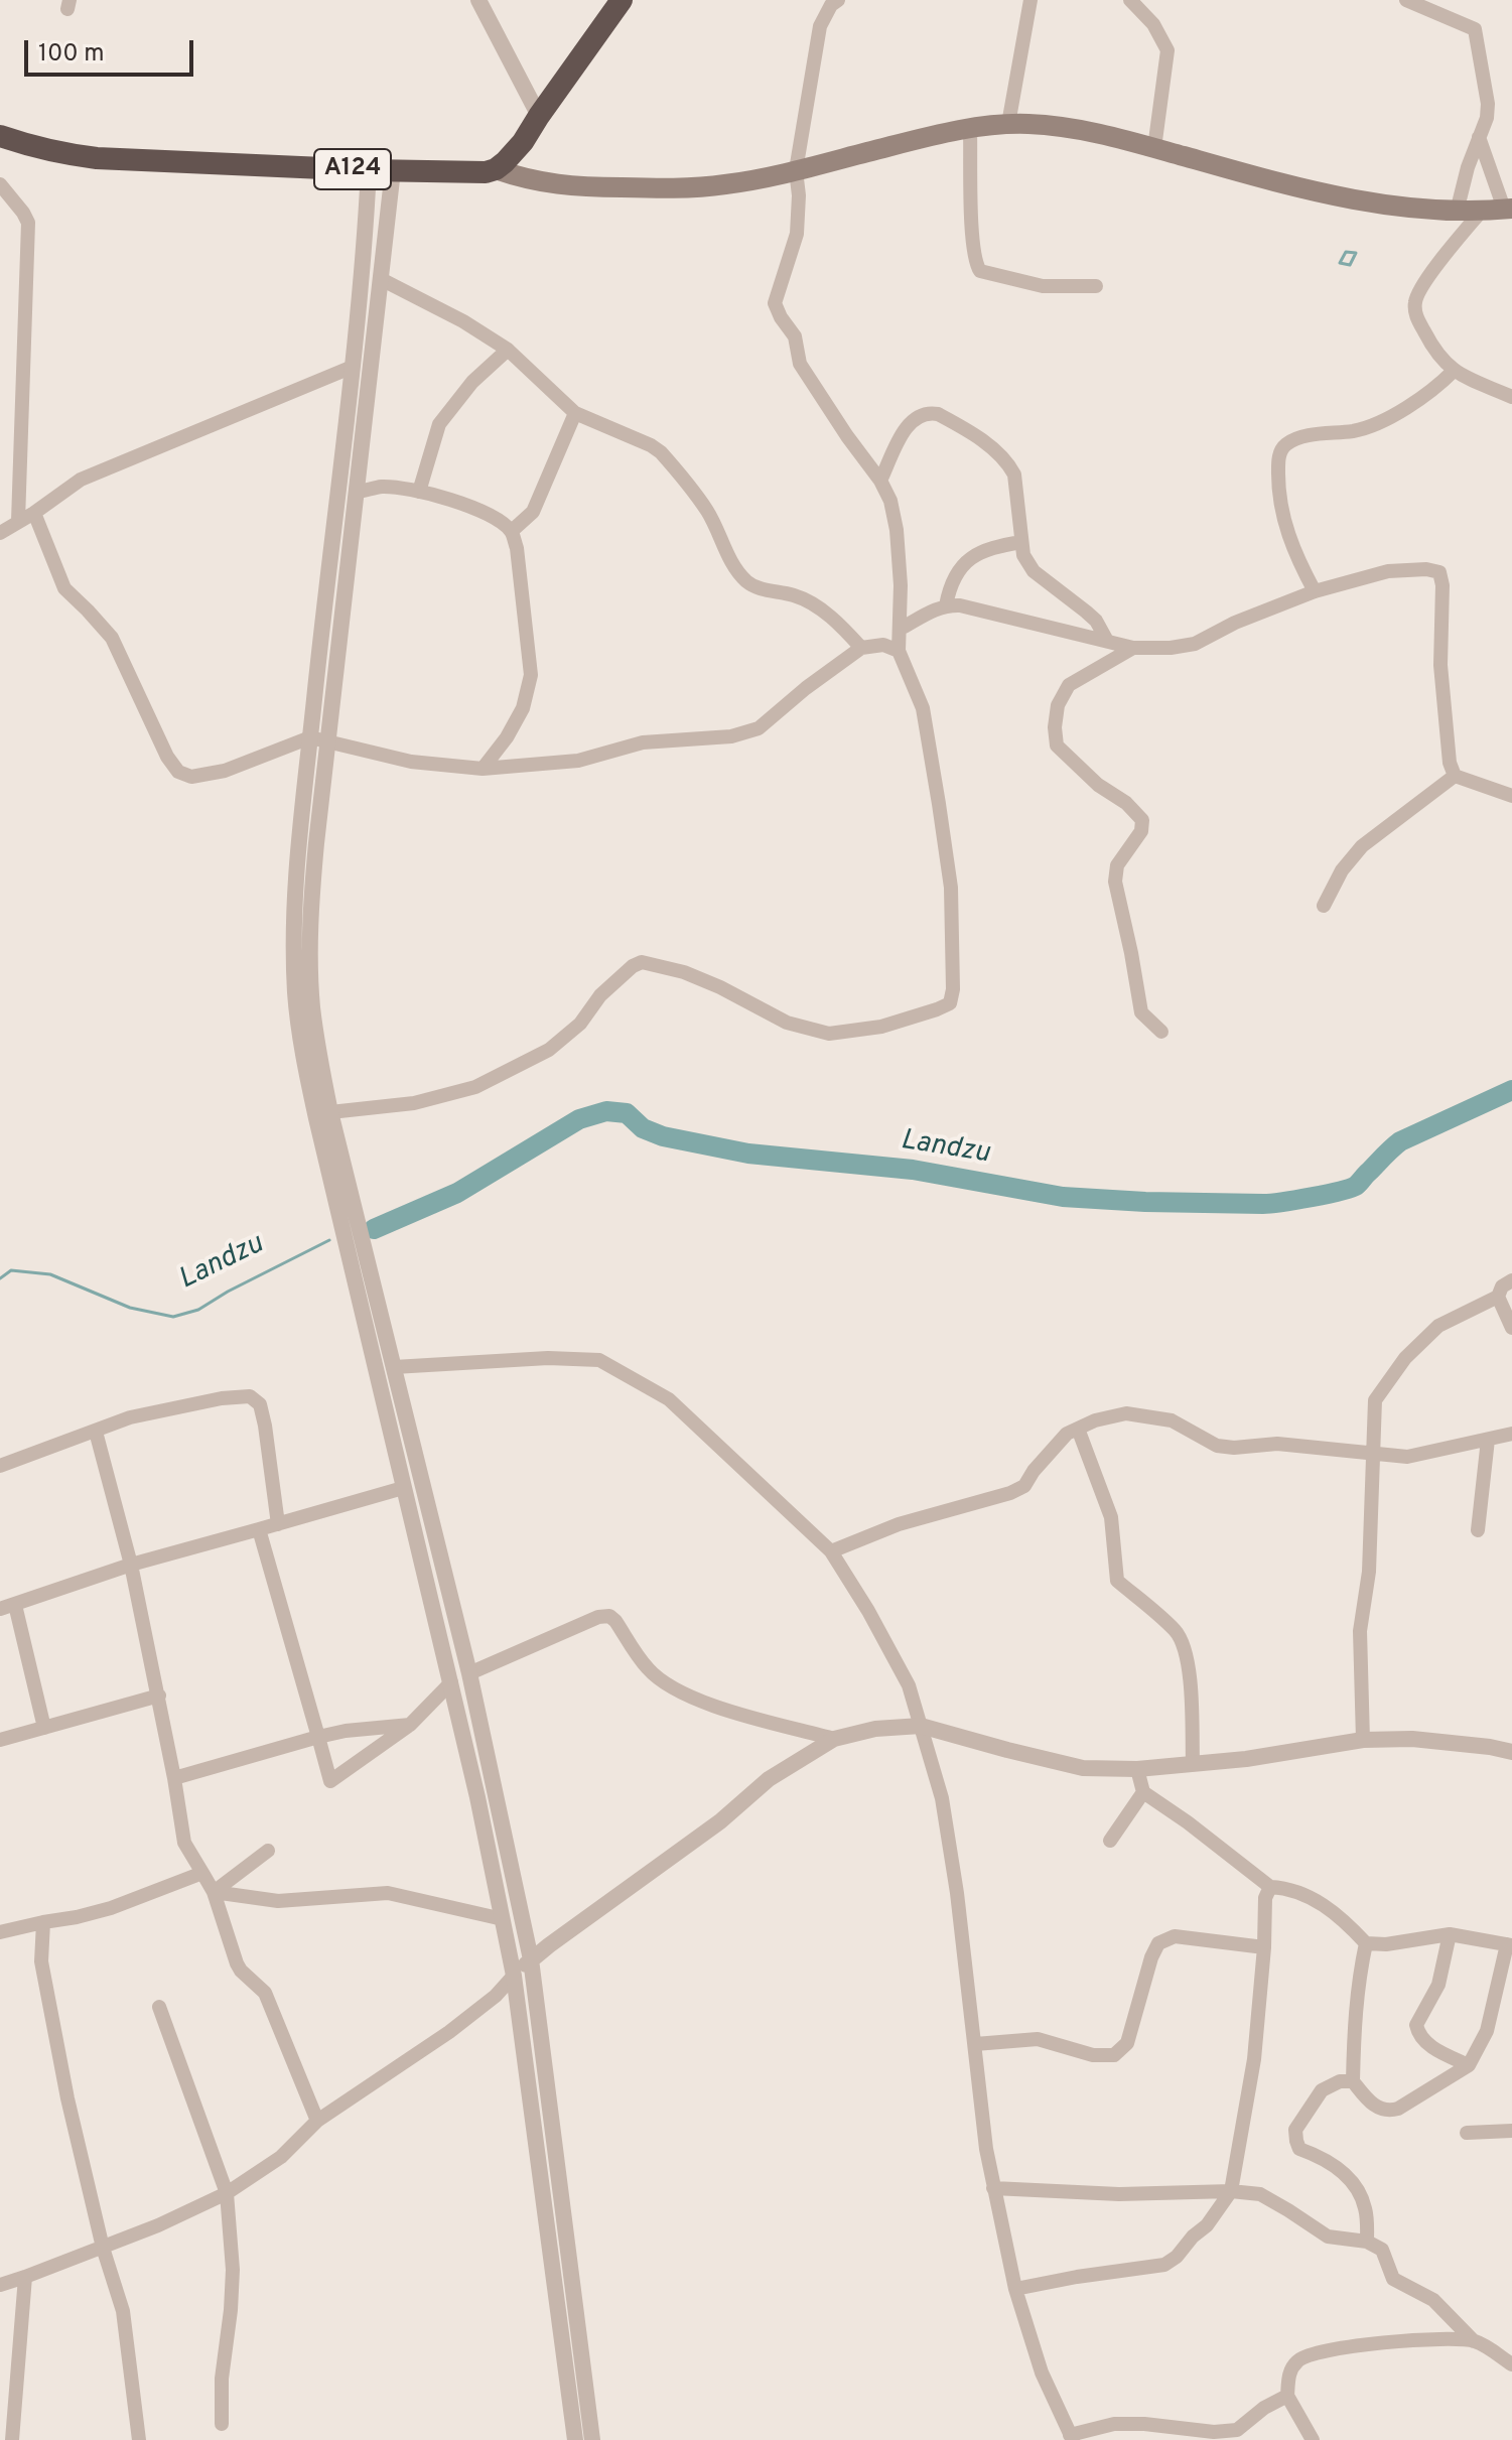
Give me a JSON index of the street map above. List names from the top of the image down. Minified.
{"streets":{"highway":["A124"]},"water":["Landzu"],"scale_bar":"100 m"}
